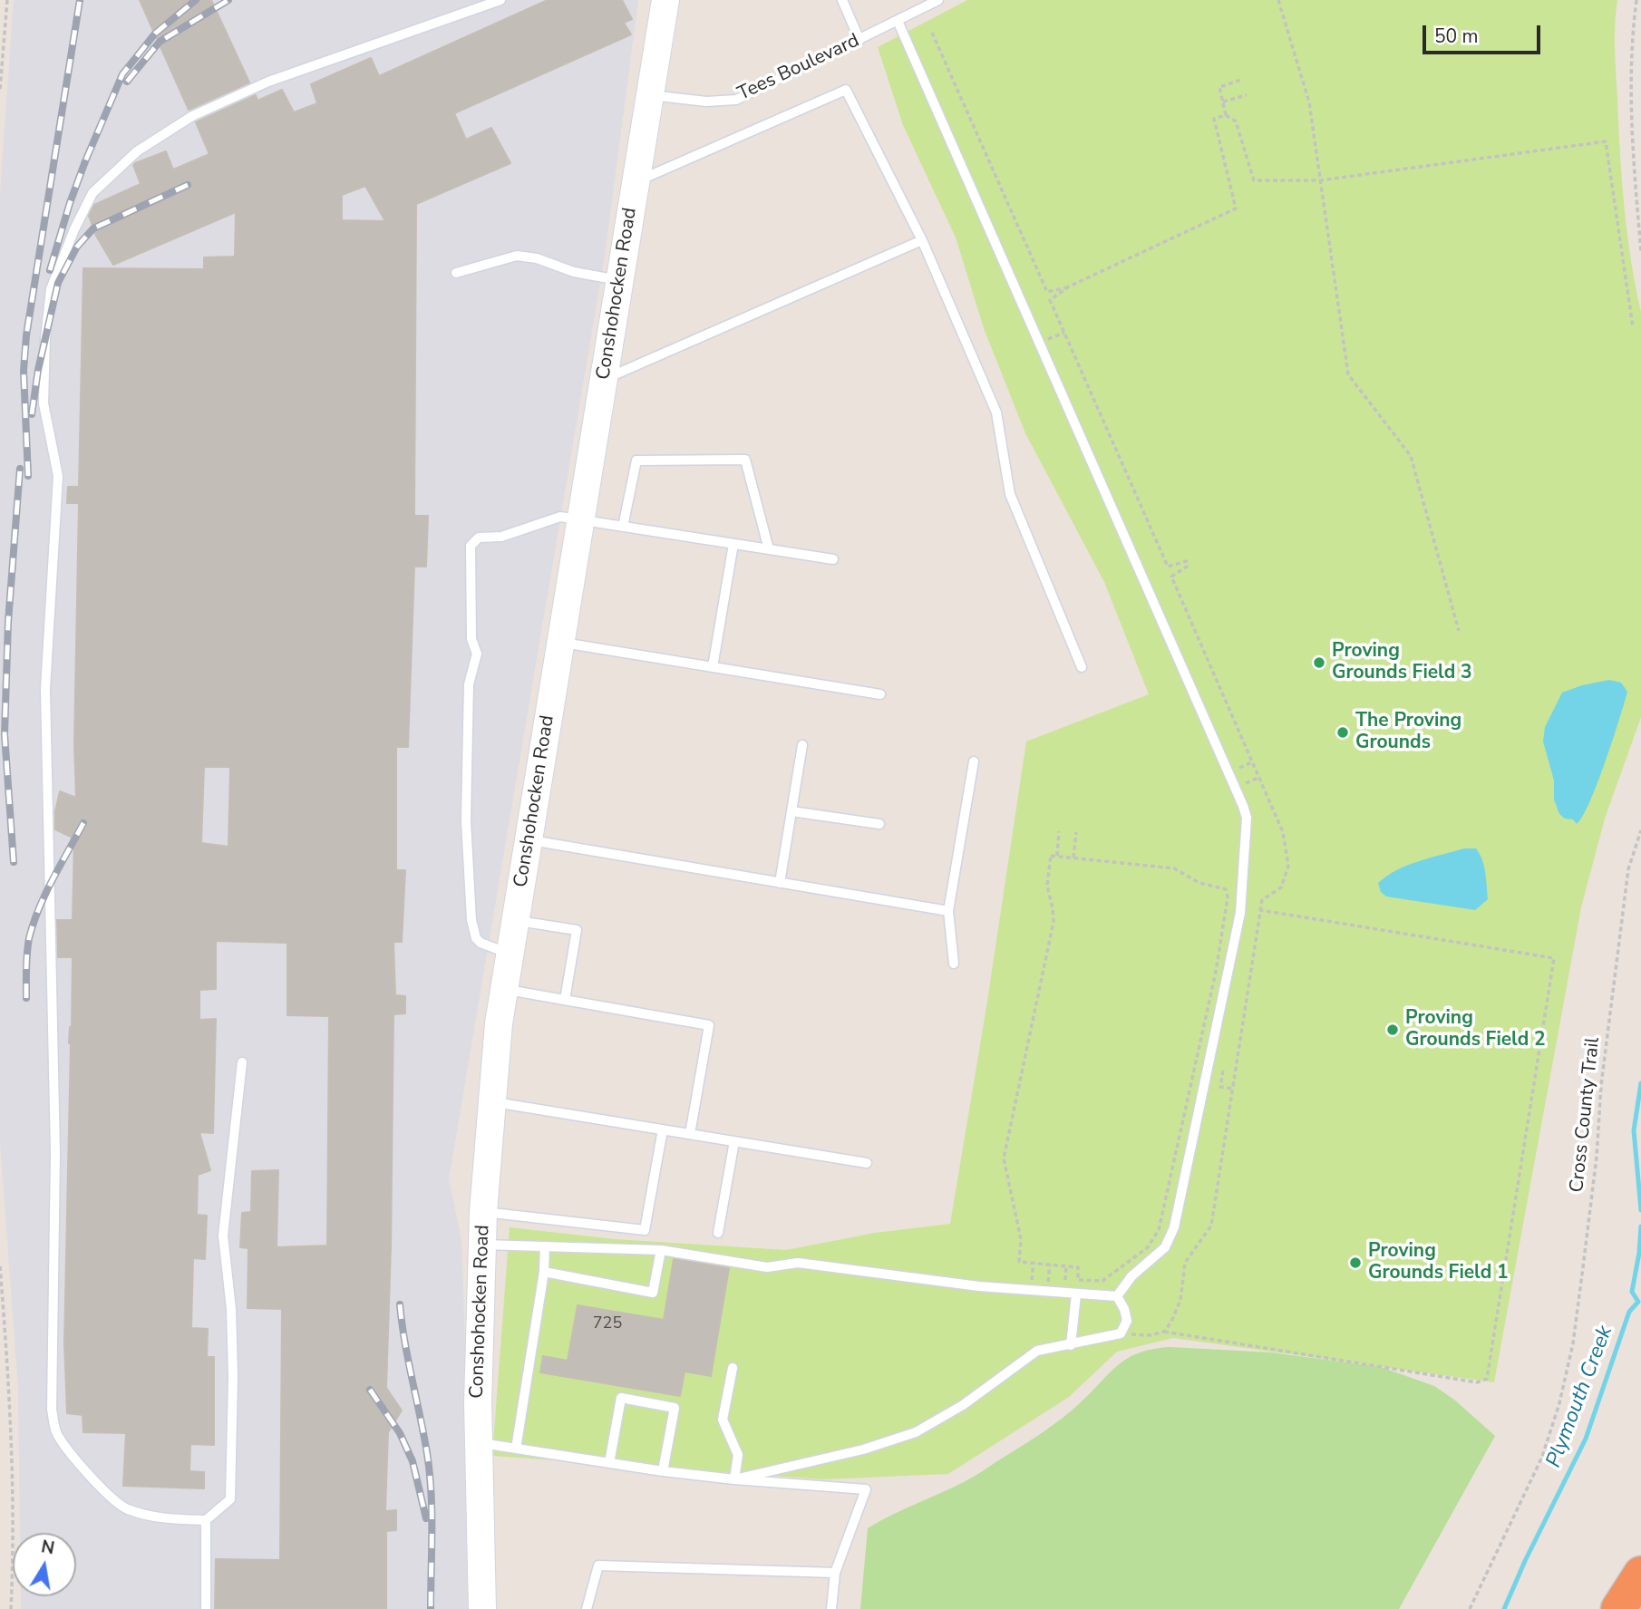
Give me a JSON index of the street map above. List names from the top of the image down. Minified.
{"streets":{"main road":["Conshohocken Road"],"lane":["Tees Boulevard"],"path":["Cross County Trail"]},"crossings":[["Tees Boulevard","Conshohocken Road"]],"water":["Plymouth Creek"],"places":["Proving Grounds Field 3","The Proving Grounds","Proving Grounds Field 2","Proving Grounds Field 1"],"house_numbers":["725"],"scale_bar":"50 m","north":"top"}
